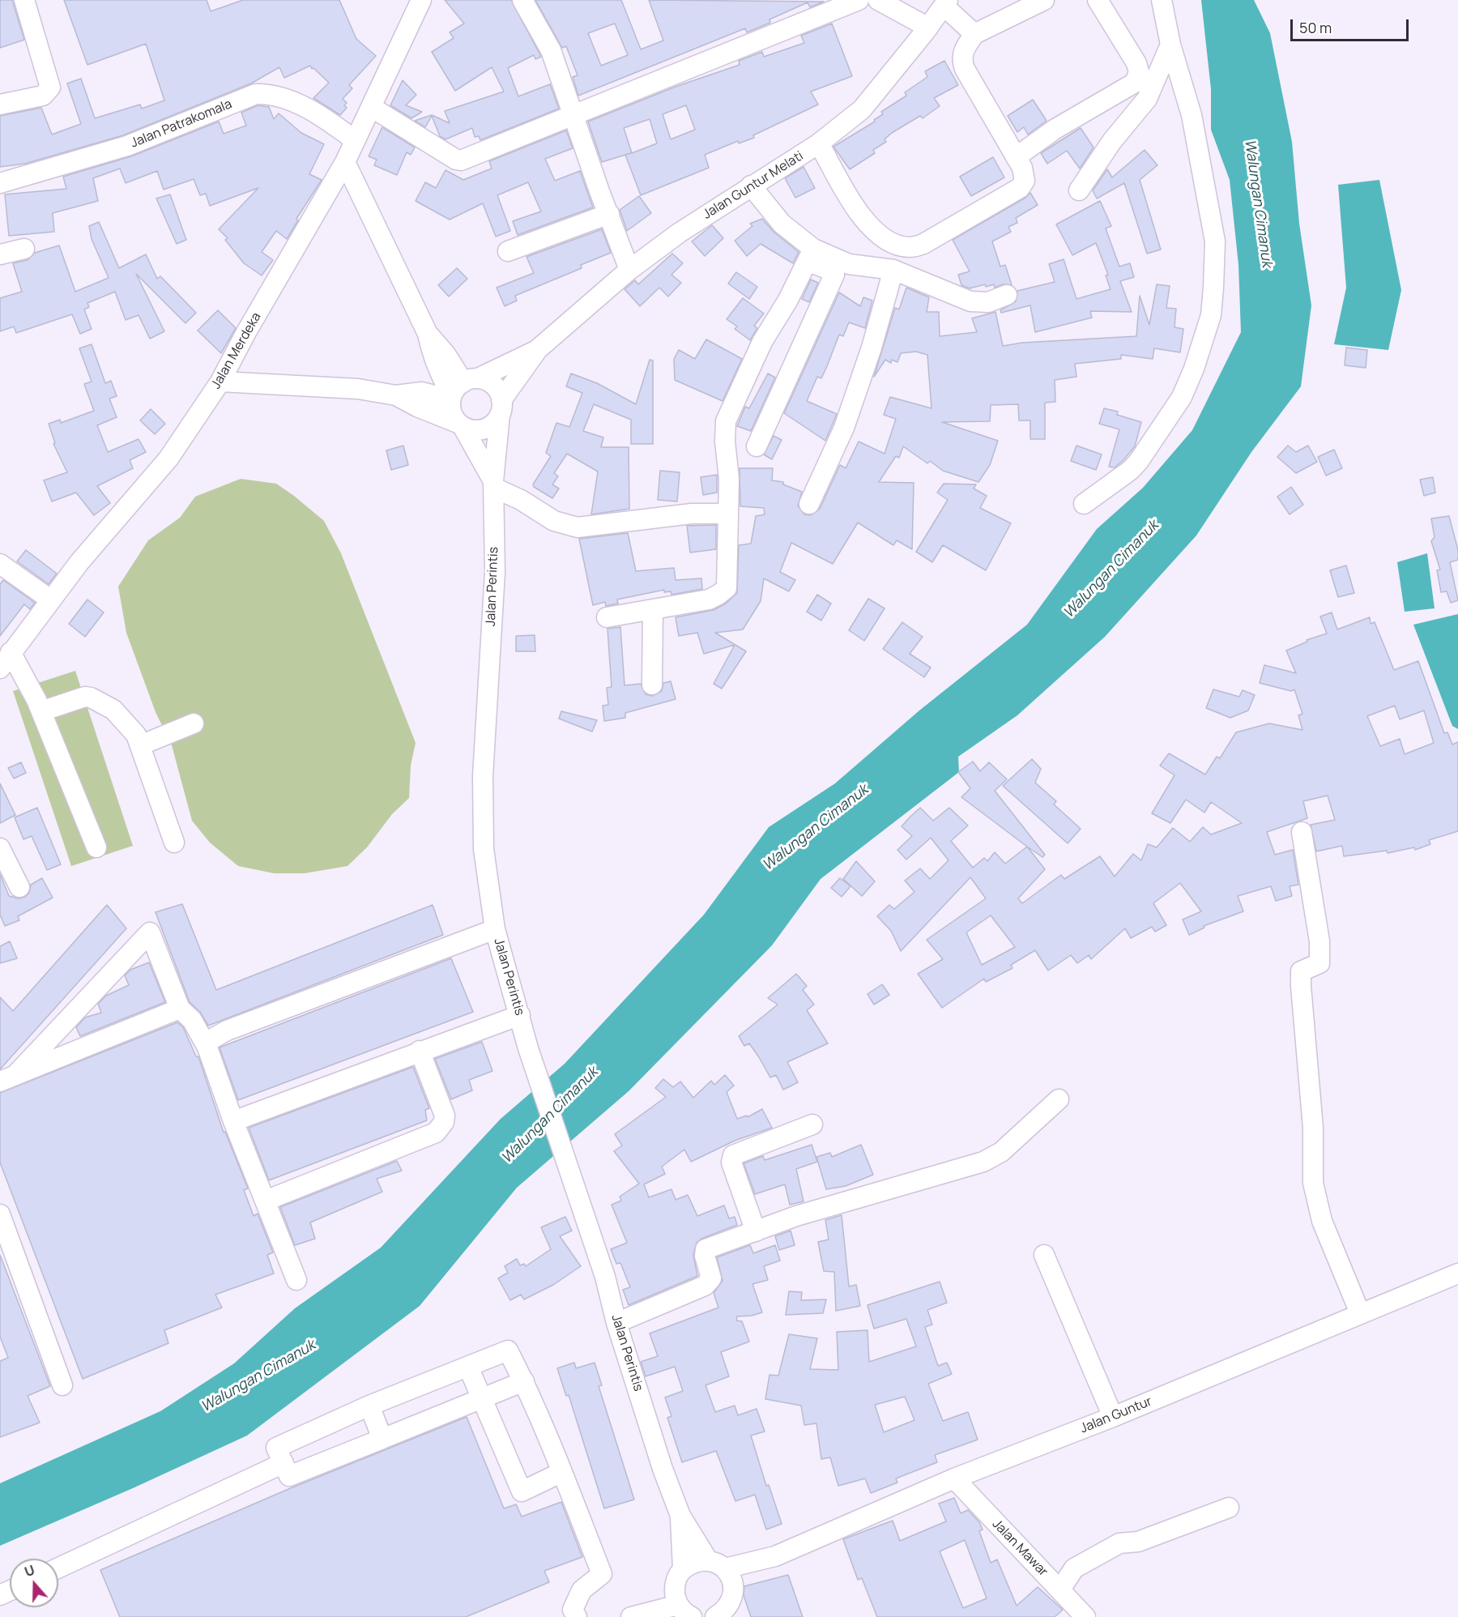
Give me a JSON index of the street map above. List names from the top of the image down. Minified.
{"streets":{"street":["Jalan Patrakomala","Jalan Guntur Melati","Jalan Merdeka","Jalan Perintis","Jalan Guntur","Jalan Mawar"]},"crossings":[["Jalan Patrakomala","Jalan Merdeka"],["Jalan Guntur Melati","Jalan Perintis"],["Jalan Perintis","Jalan Guntur"],["Jalan Guntur","Jalan Mawar"]],"water":["Walungan Cimanuk"],"scale_bar":"50 m","north":"top"}
